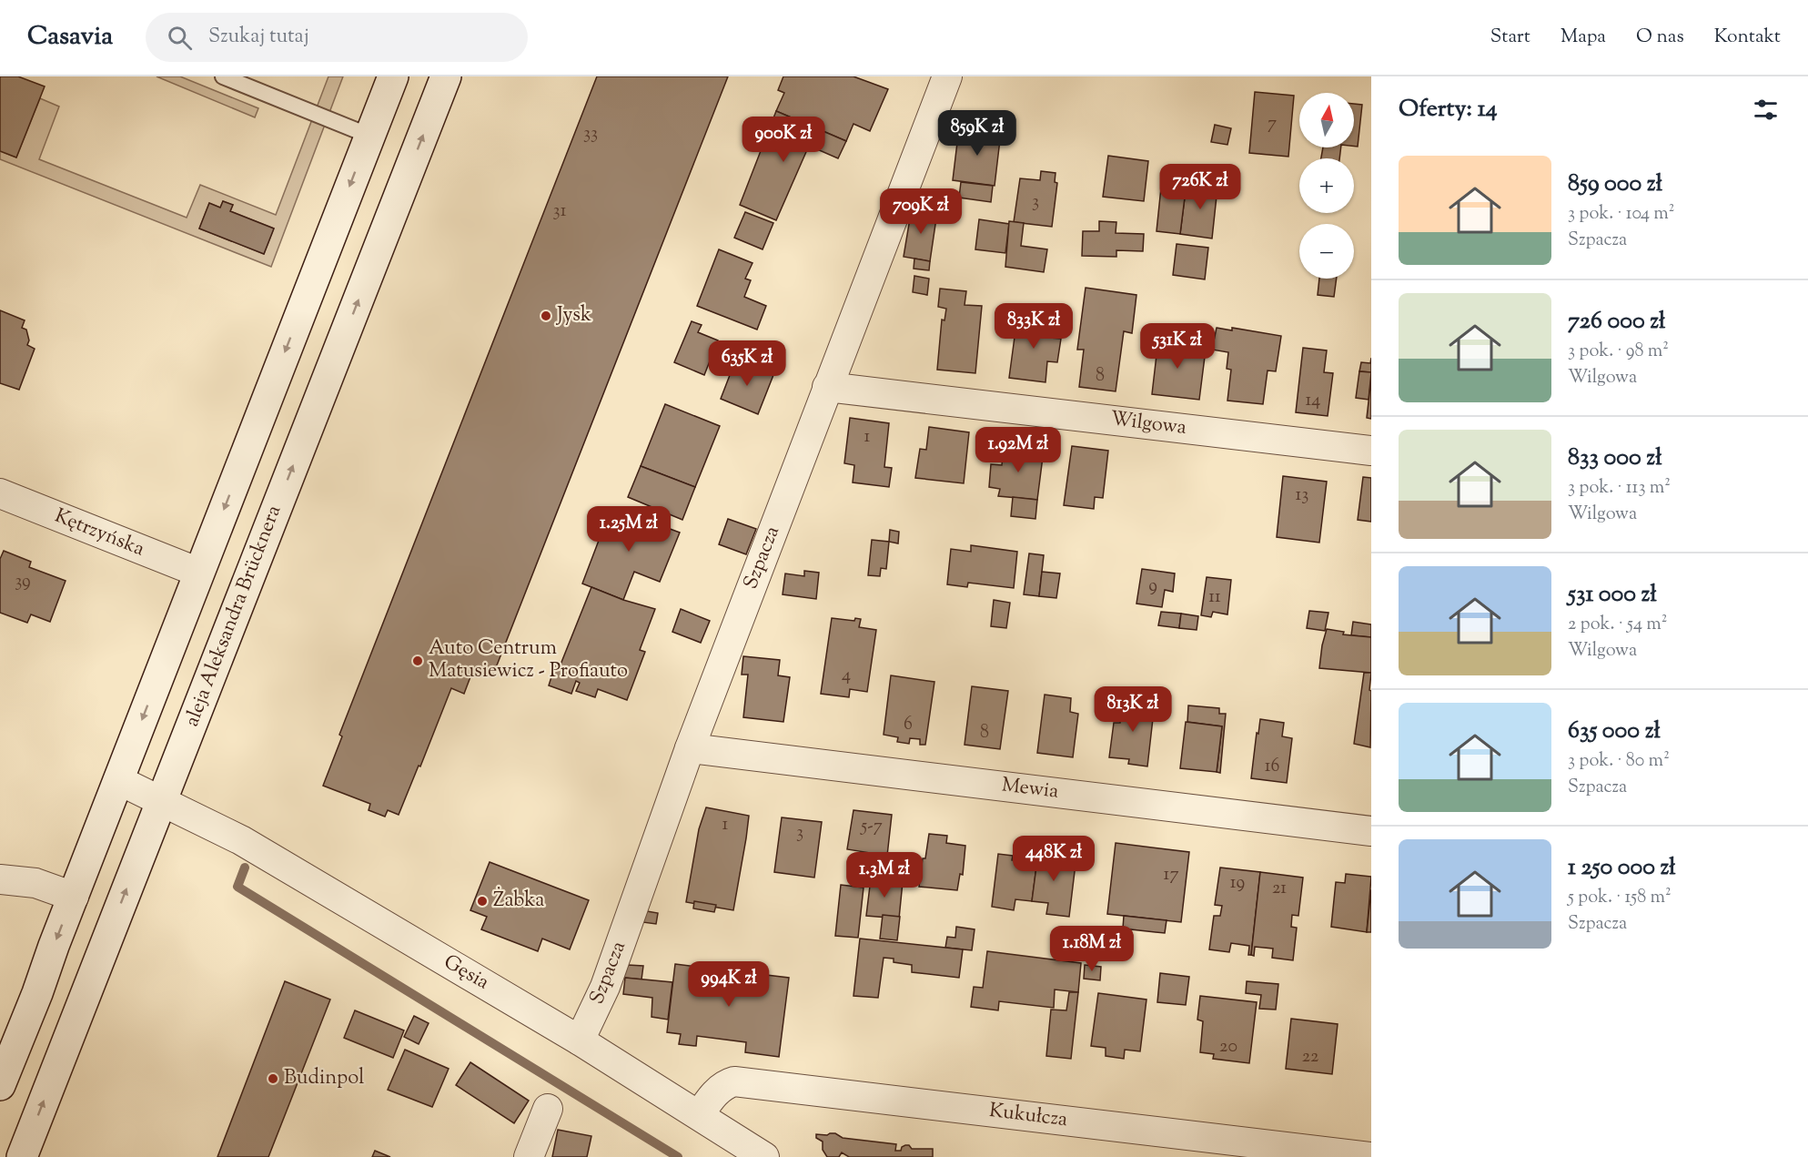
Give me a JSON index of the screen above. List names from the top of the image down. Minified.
{"streets":{"main road":["aleja Aleksandra Brücknera"],"street":["Wilgowa","Kętrzyńska","Szpacza","Mewia","Gęsia","Kukułcza"]},"crossings":[["Wilgowa","Szpacza"],["Szpacza","Mewia"],["Szpacza","Gęsia"],["aleja Aleksandra Brücknera","Gęsia"],["Gęsia","Kukułcza"]],"places":["Jysk","Auto Centrum Matusiewicz - Profiauto","Żabka","Budinpol"],"house_numbers":["7","33","3","31","8","14","1","13","39","9","11","4","6","8","16","1","5-7","3","17","19","21","20","22"],"north":"top","page":{"header":"Casavia","search":"Szukaj tutaj","nav":["Start","Mapa","O nas","Kontakt"],"heading":"Oferty: 14","map_buttons":["+","−"],"price":["859K zł","900K zł","726K zł","709K zł","833K zł","531K zł","635K zł","1.92M zł","1.25M zł","813K zł","448K zł","1.3M zł","1.18M zł","994K zł"],"list":[{"name":"859 000 zł","note":"3 pok. · 104 m² · Szpacza"},{"name":"726 000 zł","note":"3 pok. · 98 m² · Wilgowa"},{"name":"833 000 zł","note":"3 pok. · 113 m² · Wilgowa"},{"name":"531 000 zł","note":"2 pok. · 54 m² · Wilgowa"},{"name":"635 000 zł","note":"3 pok. · 80 m² · Szpacza"},{"name":"1 250 000 zł","note":"5 pok. · 158 m² · Szpacza"}]}}
